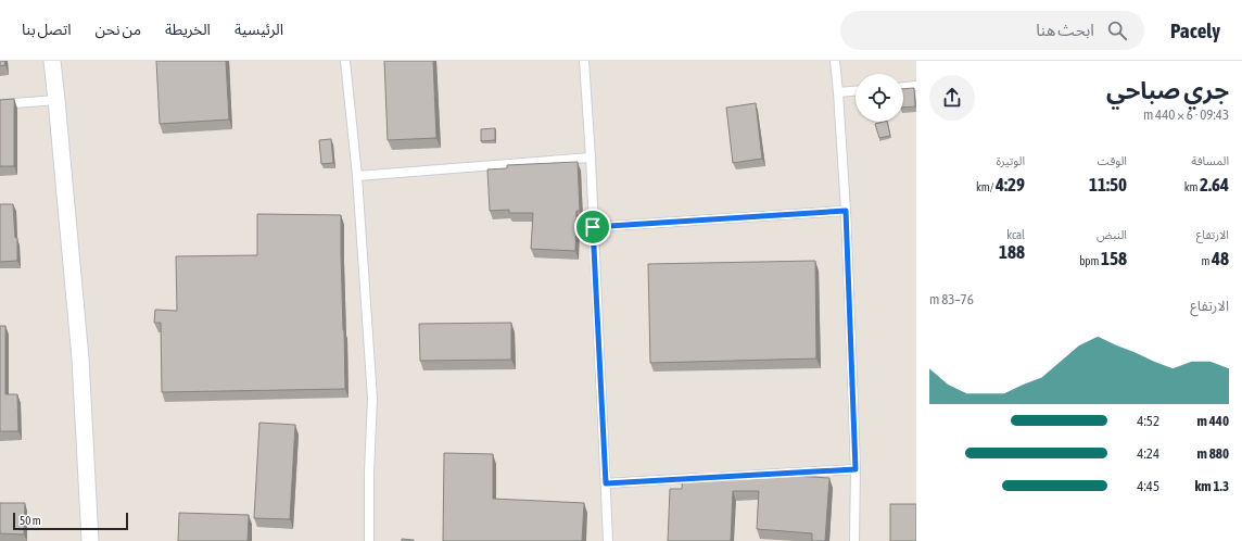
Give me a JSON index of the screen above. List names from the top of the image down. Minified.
{"scale_bar":"50 m","page":{"header":"Pacely","search":"ابحث هنا","nav":["الرئيسية","الخريطة","من نحن","اتصل بنا"],"heading":["جري صباحي","09:43 · 6 × 440 m"],"stats":[["المسافة","2.64 km"],["الوقت","11:50"],["الوتيرة","4:29 /km"],["الارتفاع","48 m"],["النبض","158 bpm"],["kcal","188"]],"chart":["الارتفاع","76–83 m"],"list":[{"name":"440 m","note":"4:52"},{"name":"880 m","note":"4:24"},{"name":"1.3 km","note":"4:45"}],"scale":"50 m"}}
